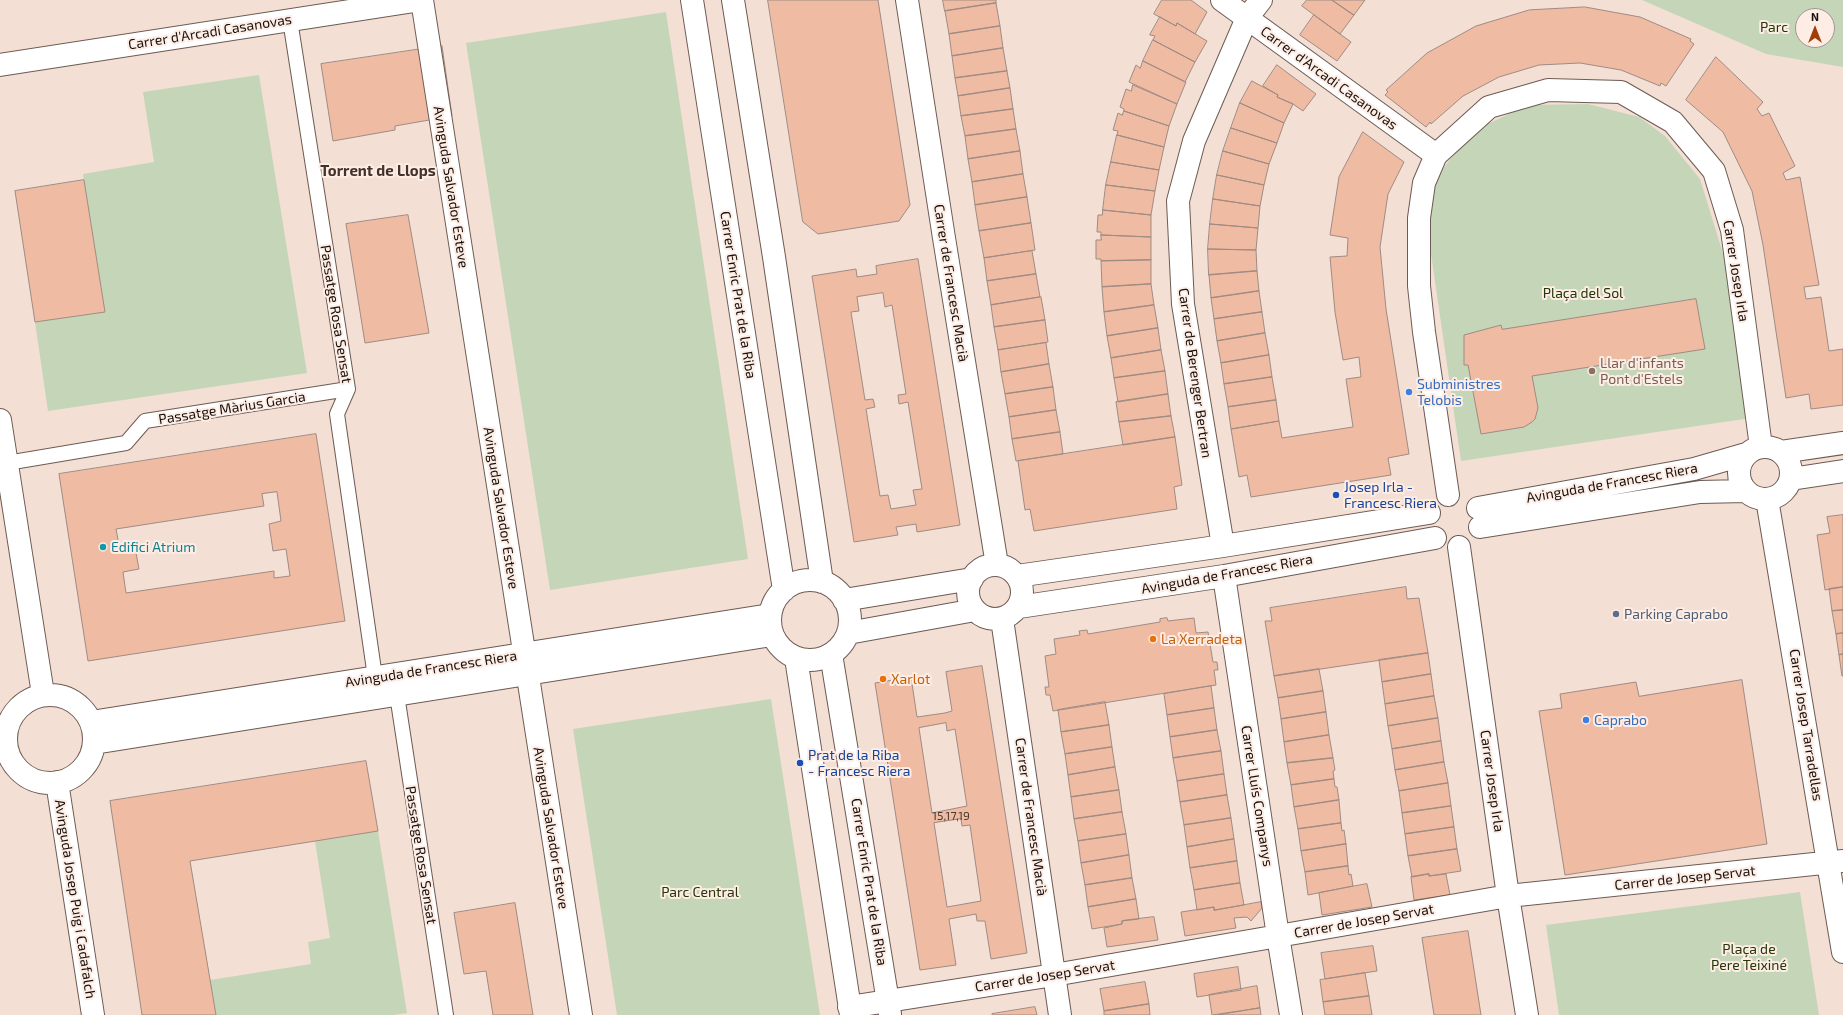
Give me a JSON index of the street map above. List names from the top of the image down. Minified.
{"streets":{"street":["Carrer d'Arcadi Casanovas","Avinguda Salvador Esteve","Carrer Josep Irla","Carrer de Francesc Macià","Carrer Enric Prat de la Riba","Carrer de Berenger Bertran","Avinguda de Francesc Riera","Carrer Josep Tarradellas","Carrer Lluís Companys","Carrer de Josep Servat","Avinguda Josep Puig i Cadafalch"],"lane":["Passatge Rosa Sensat","Passatge Màrius Garcia"]},"crossings":[["Carrer d'Arcadi Casanovas","Avinguda Salvador Esteve"],["Carrer d'Arcadi Casanovas","Carrer Josep Irla"],["Carrer d'Arcadi Casanovas","Passatge Rosa Sensat"],["Carrer d'Arcadi Casanovas","Carrer de Berenger Bertran"],["Avinguda Salvador Esteve","Avinguda de Francesc Riera"],["Carrer Josep Irla","Avinguda de Francesc Riera"],["Carrer Josep Irla","Carrer Josep Tarradellas"],["Carrer Josep Irla","Carrer de Josep Servat"],["Carrer de Francesc Macià","Avinguda de Francesc Riera"],["Carrer de Francesc Macià","Carrer de Josep Servat"],["Carrer Enric Prat de la Riba","Avinguda de Francesc Riera"],["Carrer Enric Prat de la Riba","Carrer de Josep Servat"],["Passatge Rosa Sensat","Passatge Màrius Garcia"],["Passatge Rosa Sensat","Avinguda de Francesc Riera"],["Carrer de Berenger Bertran","Avinguda de Francesc Riera"],["Avinguda de Francesc Riera","Carrer Josep Tarradellas"],["Avinguda de Francesc Riera","Carrer Lluís Companys"],["Avinguda de Francesc Riera","Avinguda Josep Puig i Cadafalch"],["Carrer Josep Tarradellas","Carrer de Josep Servat"],["Carrer Lluís Companys","Carrer de Josep Servat"]],"districts":["Torrent de Llops"],"parks":["Parc","Plaça del Sol","Parc Central","Plaça de Pere Teixiné"],"places":["Llar d'infants Pont d'Estels","Subministres Telobis","Josep Irla - Francesc Riera","Edifici Atrium","Parking Caprabo","La Xerradeta","Xarlot","Caprabo","Prat de la Riba - Francesc Riera"],"house_numbers":["15,17,19"],"north":"top"}
